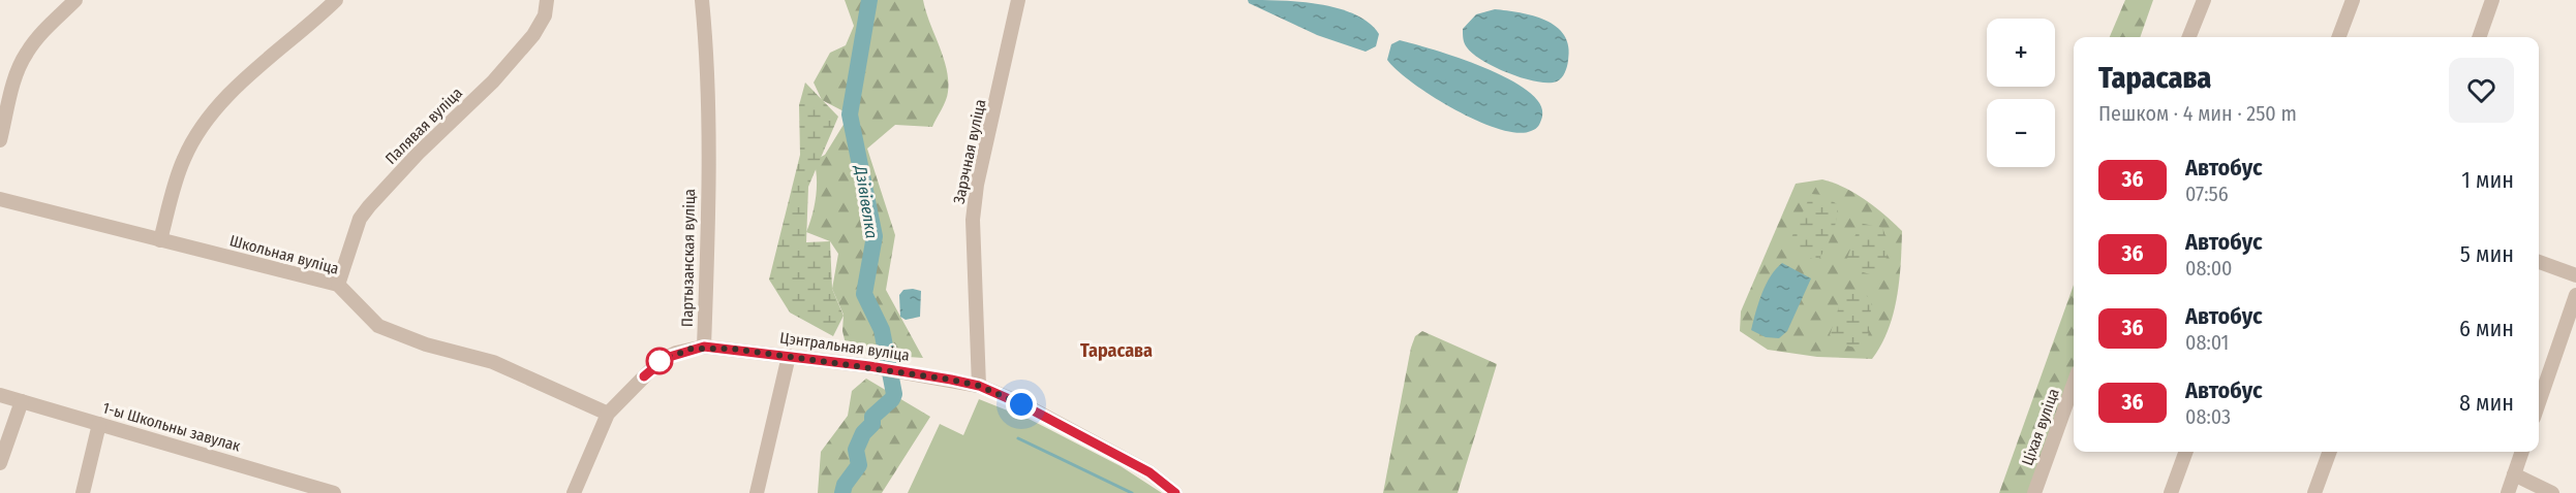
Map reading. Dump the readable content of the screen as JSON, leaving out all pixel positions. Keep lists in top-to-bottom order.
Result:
{
  "streets": {
    "street": [
      "Палявая вуліца",
      "Зарэчная вуліца",
      "Школьная вуліца",
      "Партызанская вуліца",
      "Цэнтральная вуліца",
      "1-ы Школьны завулак",
      "Ціхая вуліца"
    ]
  },
  "crossings": [
    ["Палявая вуліца", "Школьная вуліца"],
    ["Зарэчная вуліца", "Цэнтральная вуліца"],
    ["Школьная вуліца", "Партызанская вуліца"],
    ["Партызанская вуліца", "Цэнтральная вуліца"]
  ],
  "districts": ["Тарасава"],
  "water": ["Дзівівелка"],
  "lines": ["bus line 36"],
  "page": {
    "map_buttons": ["+", "−"],
    "heading": ["Тарасава", "Пешком · 4 мин · 250 m"],
    "list": [
      {
        "mark": "36",
        "name": "Автобус",
        "note": "07:56",
        "value": "1 мин"
      },
      {
        "mark": "36",
        "name": "Автобус",
        "note": "08:00",
        "value": "5 мин"
      },
      {
        "mark": "36",
        "name": "Автобус",
        "note": "08:01",
        "value": "6 мин"
      },
      {
        "mark": "36",
        "name": "Автобус",
        "note": "08:03",
        "value": "8 мин"
      }
    ]
  }
}
